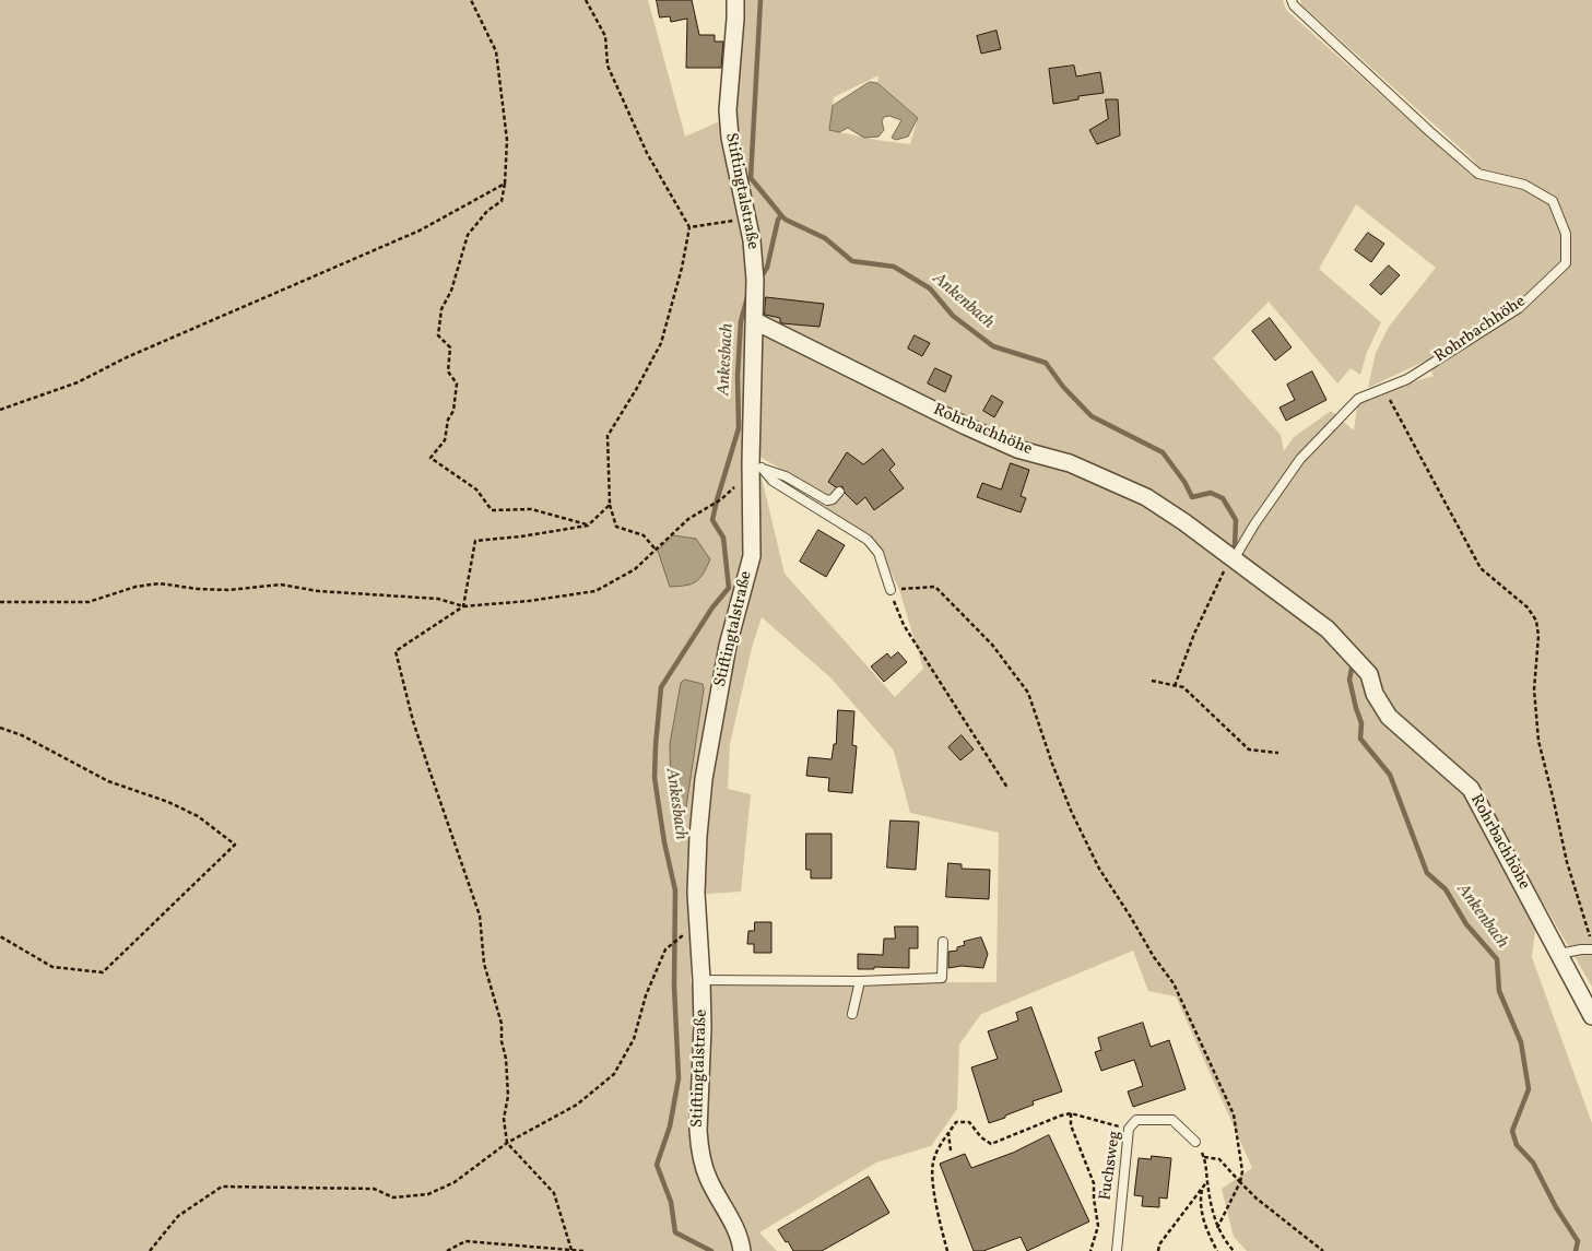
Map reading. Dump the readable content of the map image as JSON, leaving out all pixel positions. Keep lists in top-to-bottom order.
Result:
{
  "streets": {
    "street": ["Stiftingtalstraße", "Rohrbachhöhe"],
    "lane": ["Fuchsweg"]
  },
  "crossings": [
    ["Stiftingtalstraße", "Rohrbachhöhe"]
  ],
  "water": ["Ankenbach", "Ankesbach"]
}
